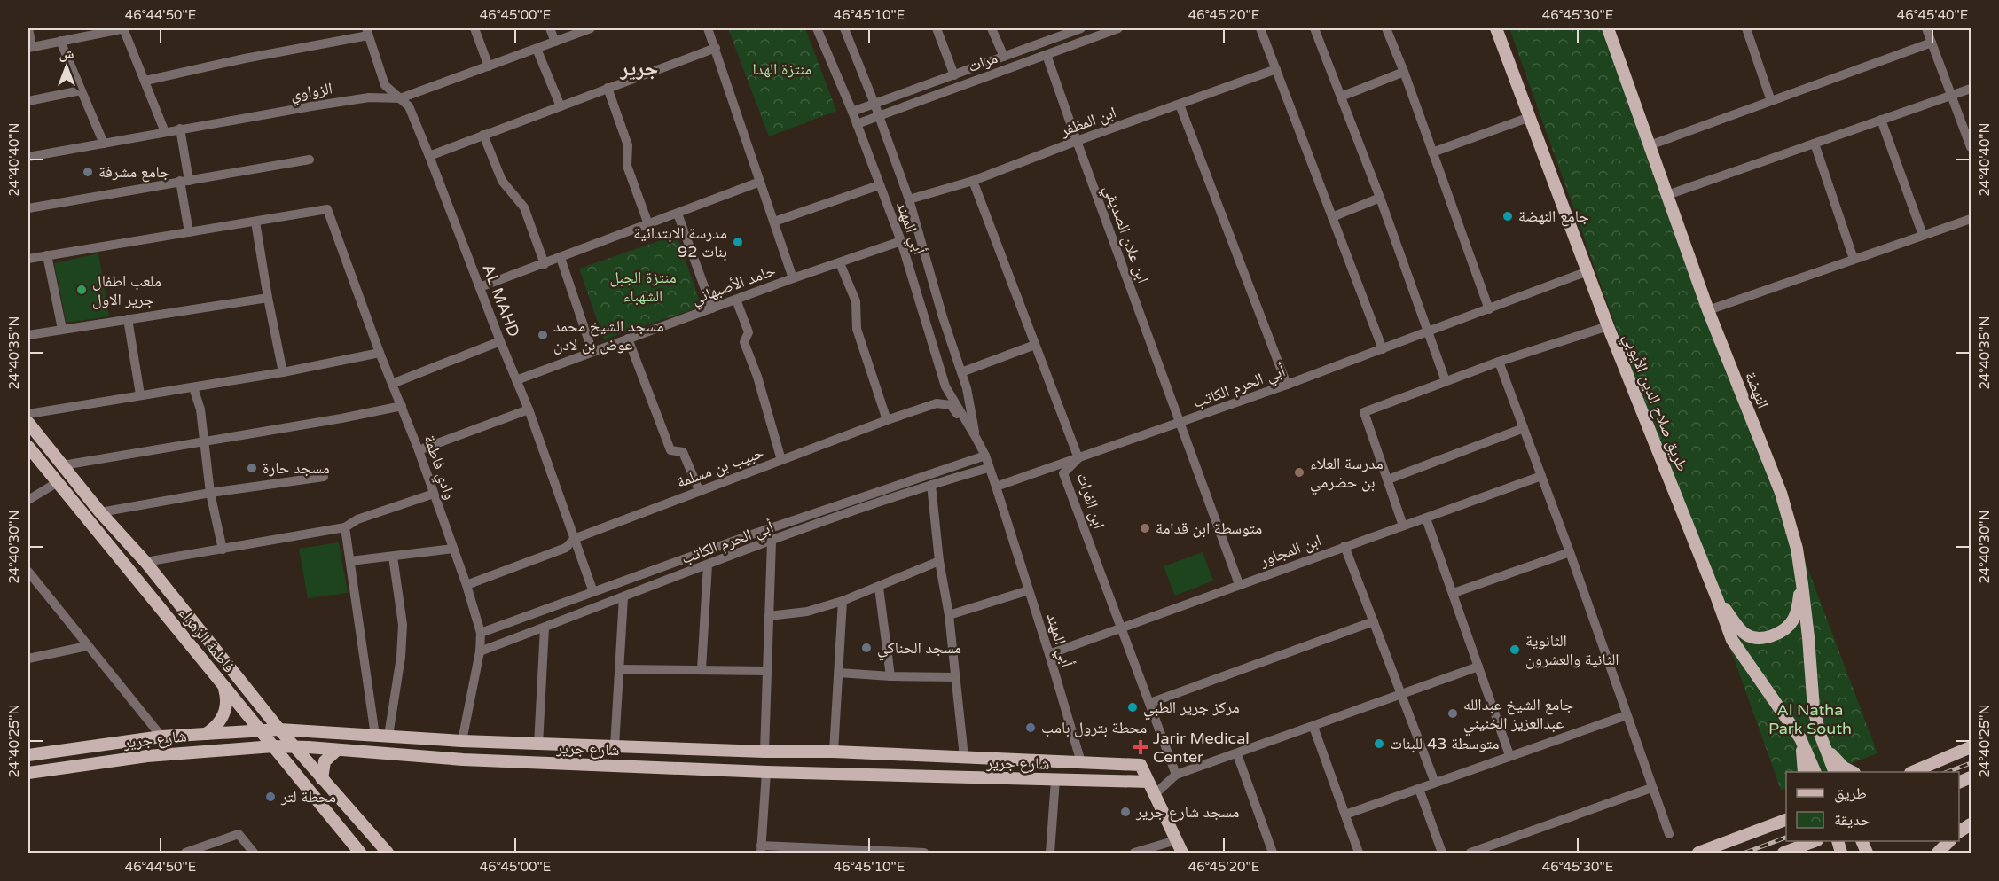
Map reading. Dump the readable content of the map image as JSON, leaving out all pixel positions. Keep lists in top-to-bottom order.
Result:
{
  "streets": {
    "main road": [
      "النهضة",
      "طريق صلاح الدين الأيوبي",
      "فاطمة الزهراء",
      "شارع جرير"
    ],
    "street": [
      "مرات",
      "الزواوي",
      "ابن المظفر",
      "أبي المهند",
      "ابن علان الصديقي",
      "حامد الأصبهاني",
      "AL MAHD",
      "أبي الحرم الكاتب",
      "وادي فاطمة",
      "حبيب بن مسلمة",
      "ابن الفرات",
      "ابن المجاور"
    ]
  },
  "crossings": [
    ["مرات", "أبي المهند"],
    ["مرات", "ابن علان الصديقي"],
    ["الزواوي", "AL MAHD"],
    ["ابن المظفر", "أبي المهند"],
    ["ابن المظفر", "ابن علان الصديقي"],
    ["ابن المظفر", "ابن الفرات"],
    ["أبي المهند", "حامد الأصبهاني"],
    ["أبي المهند", "أبي الحرم الكاتب"],
    ["أبي المهند", "حبيب بن مسلمة"],
    ["أبي المهند", "ابن المجاور"],
    ["أبي المهند", "شارع جرير"],
    ["ابن علان الصديقي", "أبي الحرم الكاتب"],
    ["ابن علان الصديقي", "ابن المجاور"],
    ["حامد الأصبهاني", "AL MAHD"],
    ["AL MAHD", "أبي الحرم الكاتب"],
    ["AL MAHD", "حبيب بن مسلمة"],
    ["أبي الحرم الكاتب", "طريق صلاح الدين الأيوبي"],
    ["أبي الحرم الكاتب", "وادي فاطمة"],
    ["أبي الحرم الكاتب", "ابن الفرات"],
    ["وادي فاطمة", "حبيب بن مسلمة"],
    ["وادي فاطمة", "شارع جرير"],
    ["ابن الفرات", "ابن المجاور"],
    ["فاطمة الزهراء", "شارع جرير"]
  ],
  "districts": ["جرير"],
  "parks": ["منتزة الهدا", "منتزة الجبل الشهباء", "Al Natha Park South"],
  "places": {
    "other": [
      "جامع مشرفة",
      "جامع النهضة",
      "مدرسة الابتدائية 92 بنات",
      "ملعب اطفال جرير الاول",
      "مسجد الشيخ محمد عوض بن لادن",
      "مسجد حارة",
      "مدرسة العلاء بن حضرمي",
      "متوسطة ابن قدامة",
      "مسجد الحناكي",
      "الثانوية الثانية والعشرون",
      "مركز جرير الطبي",
      "جامع الشيخ عبدالله عبدالعزيز الخنيني",
      "محطة بترول بامب",
      "متوسطة 43 للبنات",
      "محطة لتر",
      "مسجد شارع جرير"
    ],
    "health": ["Jarir Medical Center"]
  },
  "legend": ["طريق", "حديقة"],
  "north": "top",
  "coordinates": [
    "46°44'50\"E",
    "46°45'00\"E",
    "46°45'10\"E",
    "46°45'20\"E",
    "46°45'30\"E",
    "46°45'40\"E",
    "24°40'40\"N",
    "24°40'35\"N",
    "24°40'30\"N",
    "24°40'25\"N"
  ]
}
